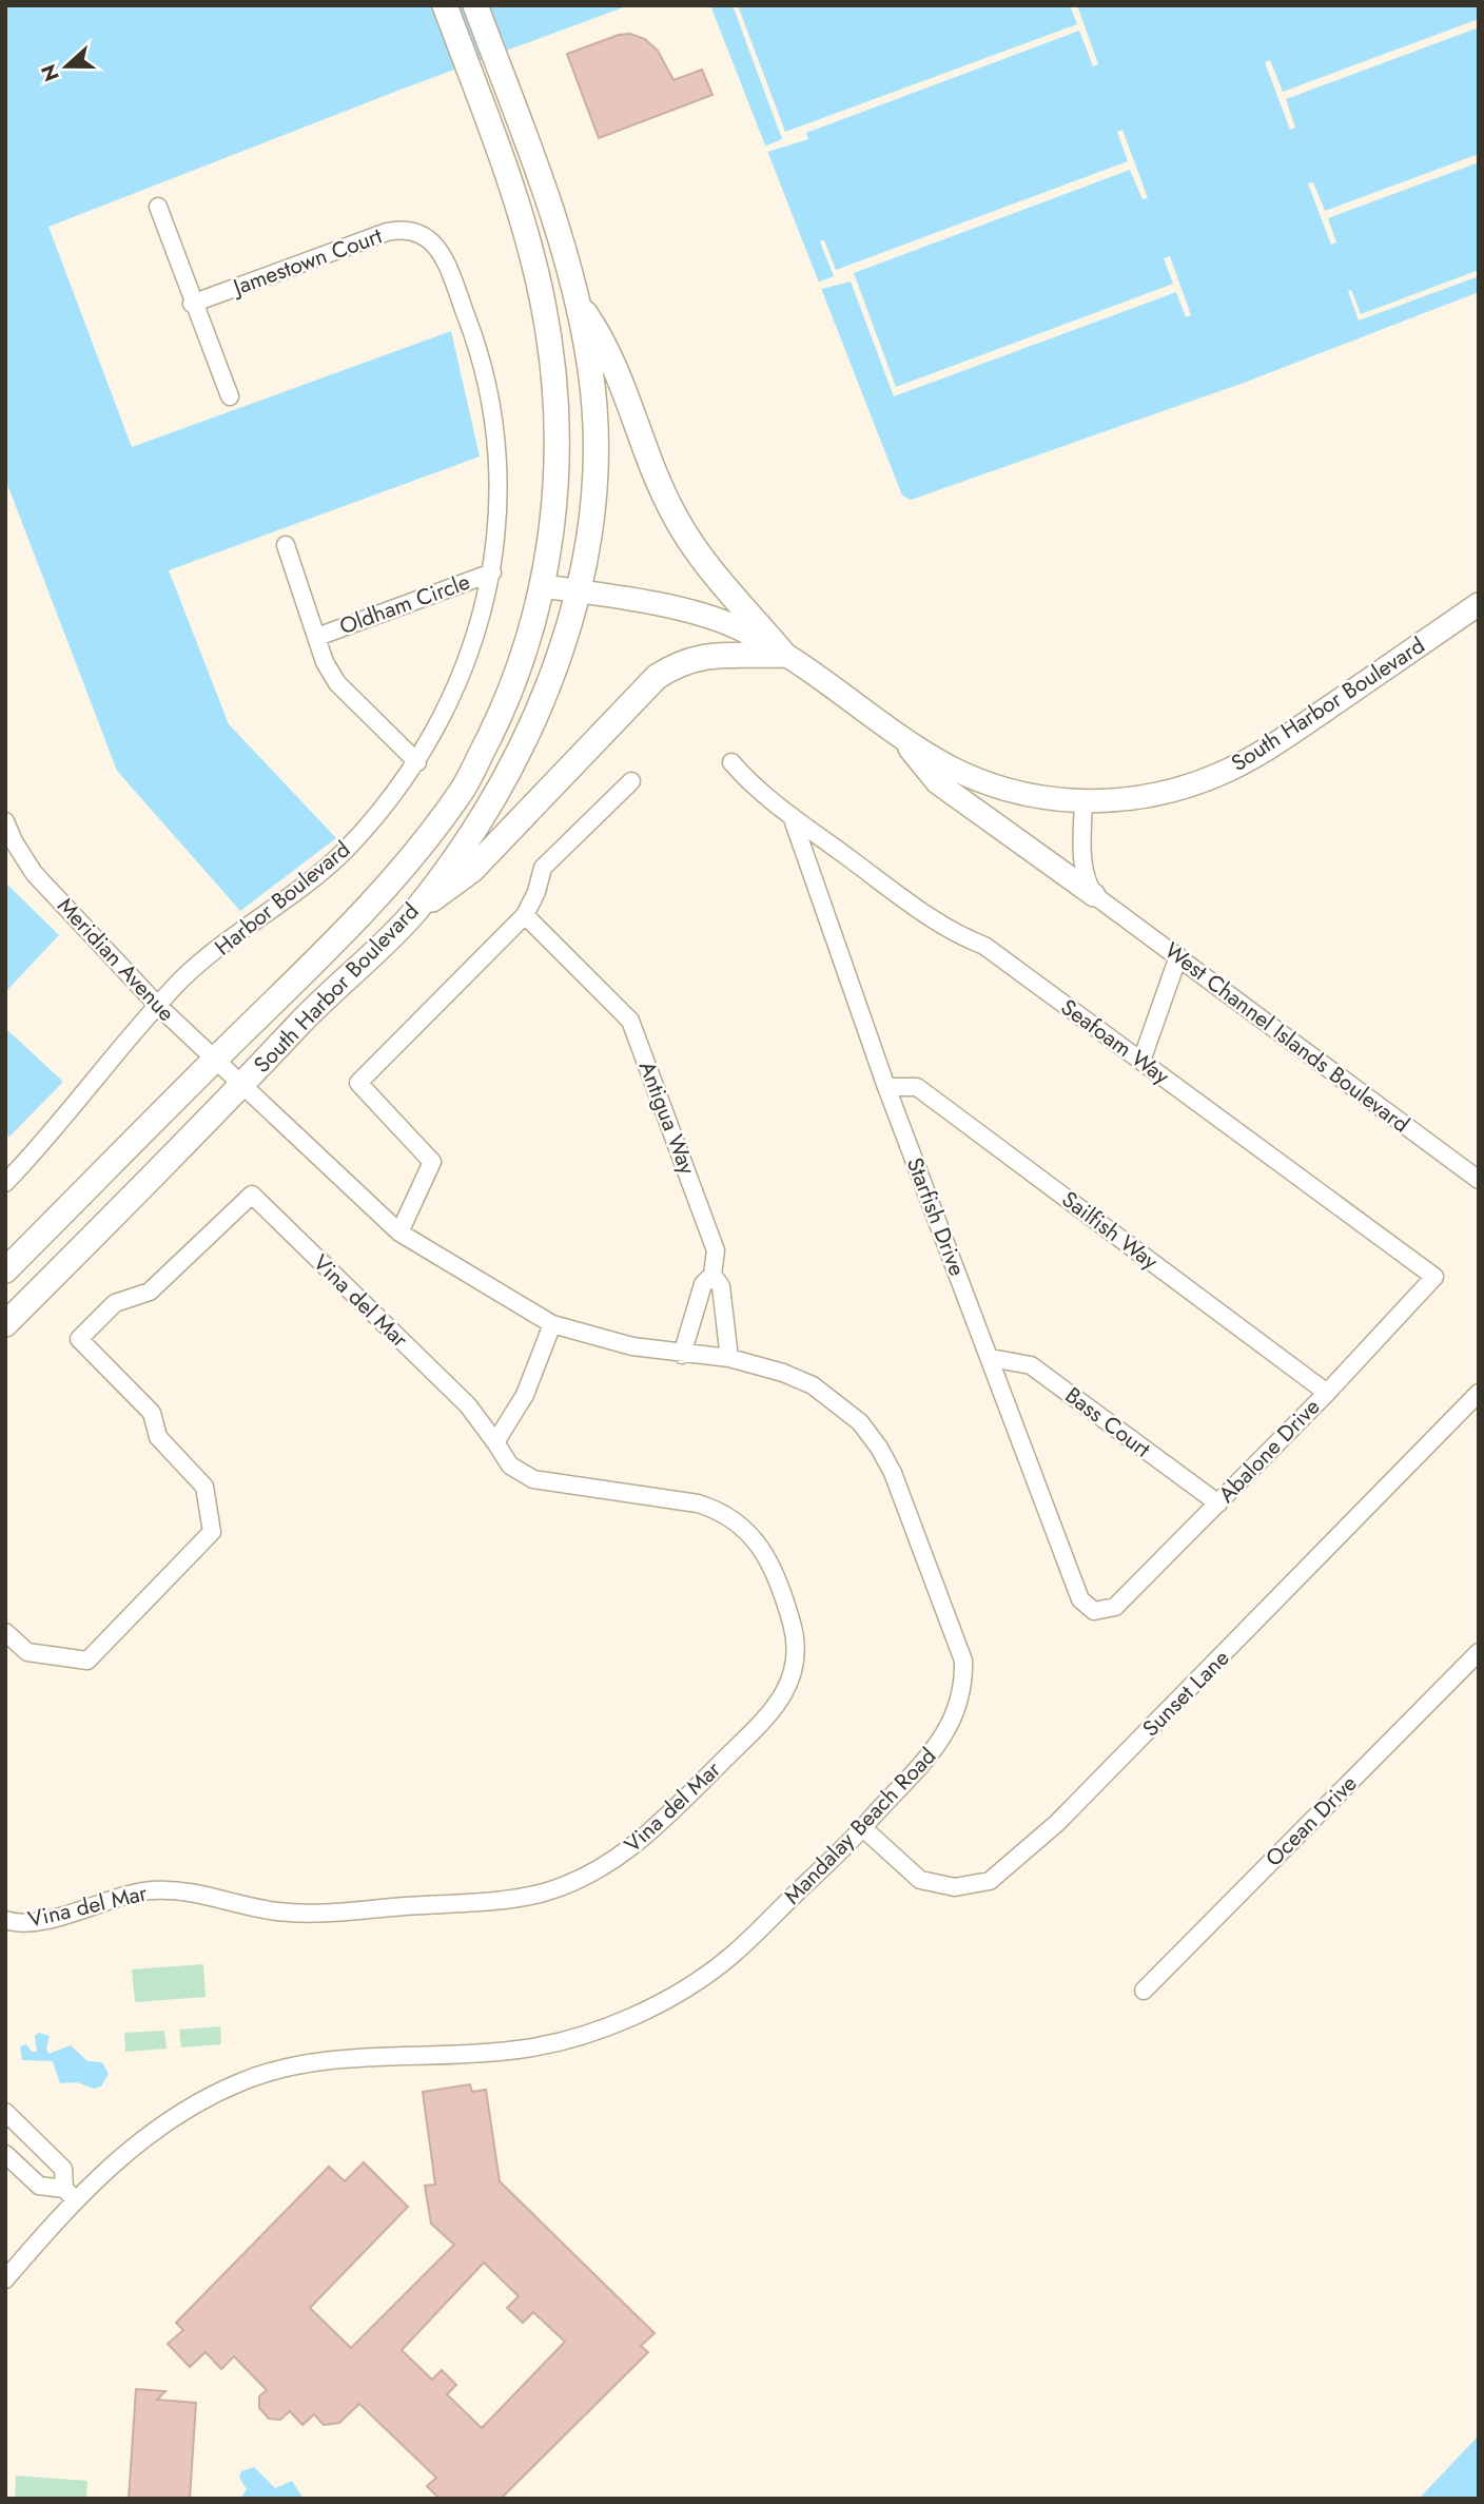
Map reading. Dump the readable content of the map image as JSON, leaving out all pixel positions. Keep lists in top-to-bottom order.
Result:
{
  "streets": {
    "main road": ["South Harbor Boulevard"],
    "street": [
      "Jamestown Court",
      "Oldham Circle",
      "Harbor Boulevard",
      "Meridian Avenue",
      "West Channel Islands Boulevard",
      "Seafoam Way",
      "Antigua Way",
      "Starfish Drive",
      "Sailfish Way",
      "Vina del Mar",
      "Bass Court",
      "Abalone Drive",
      "Sunset Lane",
      "Ocean Drive",
      "Mandalay Beach Road"
    ]
  },
  "crossings": [
    ["Jamestown Court", "Harbor Boulevard"],
    ["Oldham Circle", "Harbor Boulevard"],
    ["South Harbor Boulevard", "Meridian Avenue"],
    ["South Harbor Boulevard", "West Channel Islands Boulevard"],
    ["South Harbor Boulevard", "Mandalay Beach Road"],
    ["Harbor Boulevard", "Meridian Avenue"],
    ["Meridian Avenue", "Mandalay Beach Road"],
    ["Seafoam Way", "Starfish Drive"],
    ["Seafoam Way", "Abalone Drive"],
    ["Antigua Way", "Mandalay Beach Road"],
    ["Starfish Drive", "Sailfish Way"],
    ["Starfish Drive", "Bass Court"],
    ["Starfish Drive", "Abalone Drive"],
    ["Sailfish Way", "Abalone Drive"],
    ["Bass Court", "Abalone Drive"],
    ["Sunset Lane", "Mandalay Beach Road"]
  ],
  "north": "left"
}
